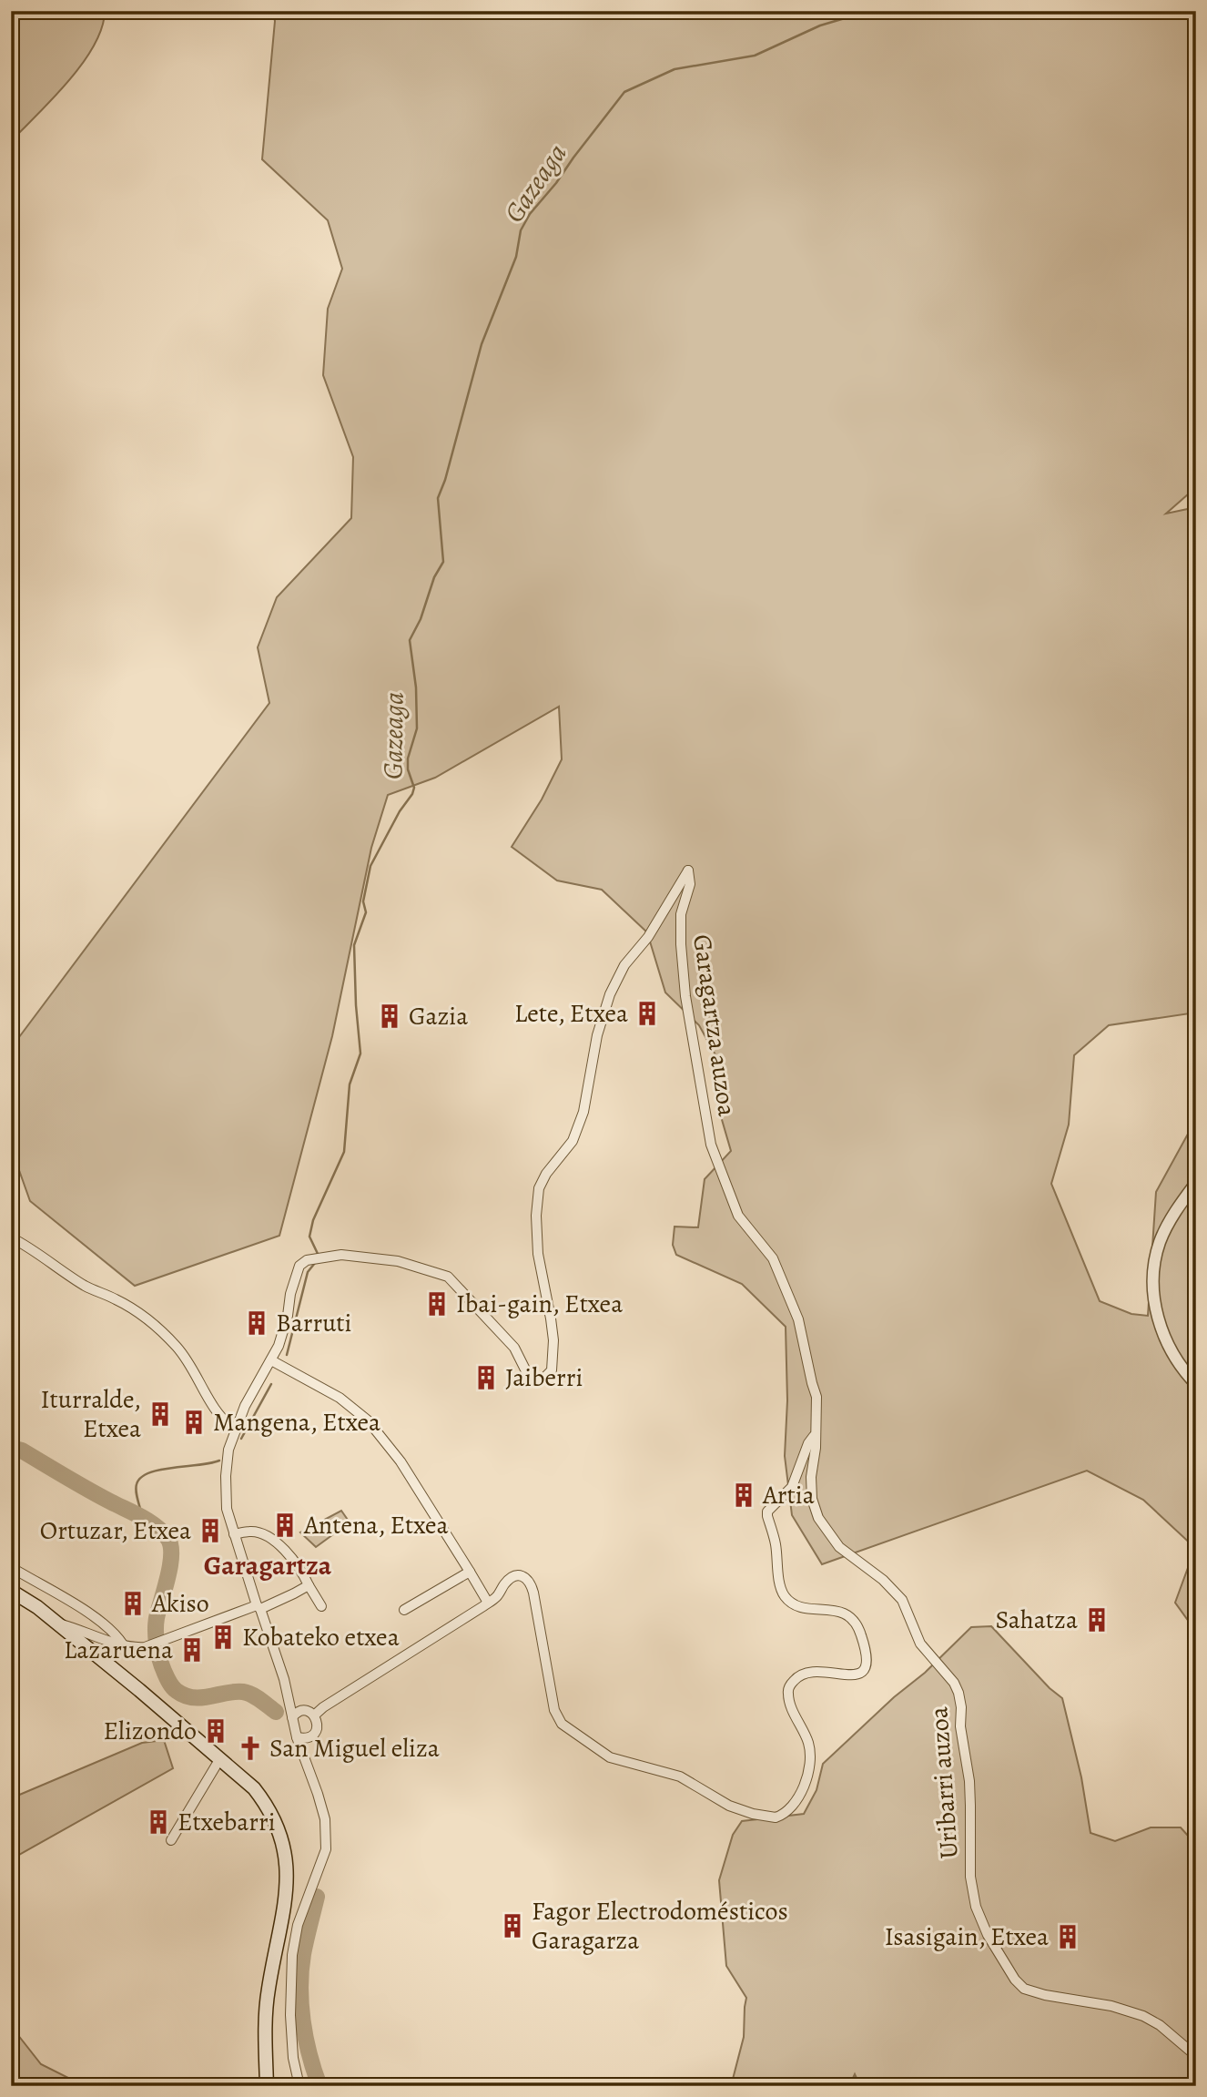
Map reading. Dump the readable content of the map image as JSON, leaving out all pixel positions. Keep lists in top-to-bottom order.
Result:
{
  "streets": {
    "street": ["Garagartza auzoa", "Uribarri auzoa"]
  },
  "crossings": [
    ["Garagartza auzoa", "Uribarri auzoa"]
  ],
  "districts": ["Garagartza"],
  "water": ["Gazeaga"],
  "places": {
    "building": [
      "Lete, Etxea",
      "Gazia",
      "Ibai-gain, Etxea",
      "Barruti",
      "Jaiberri",
      "Iturralde, Etxea",
      "Mangena, Etxea",
      "Artia",
      "Antena, Etxea",
      "Ortuzar, Etxea",
      "Akiso",
      "Sahatza",
      "Kobateko etxea",
      "Lazaruena",
      "Elizondo",
      "Etxebarri",
      "Fagor Electrodomésticos Garagarza",
      "Isasigain, Etxea"
    ],
    "church": ["San Miguel eliza"]
  }
}
